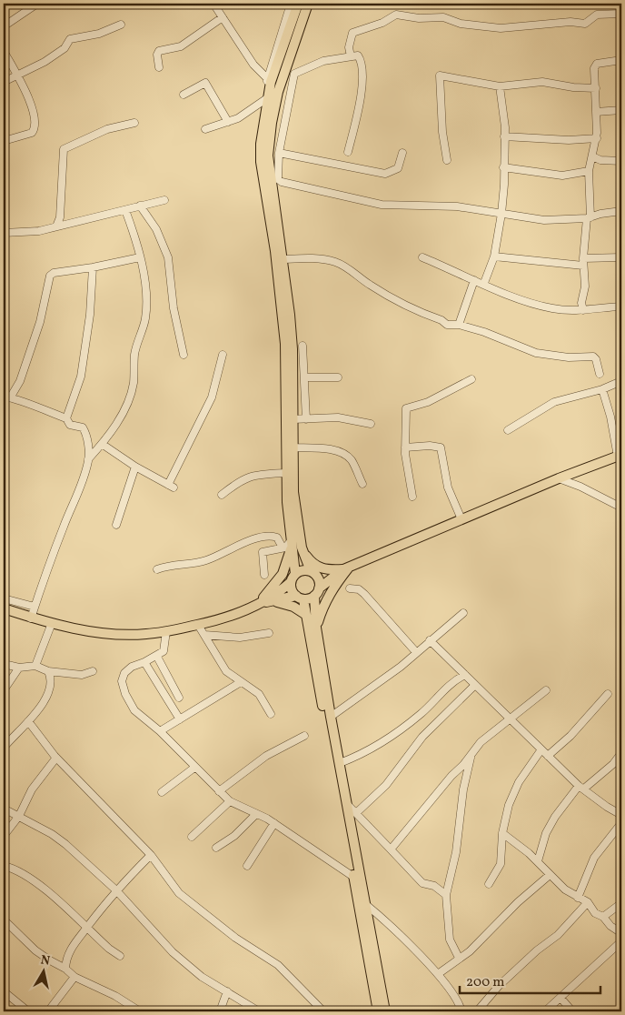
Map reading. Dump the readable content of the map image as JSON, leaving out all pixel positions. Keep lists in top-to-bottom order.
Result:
{
  "scale_bar": "200 m",
  "north": "top"
}
